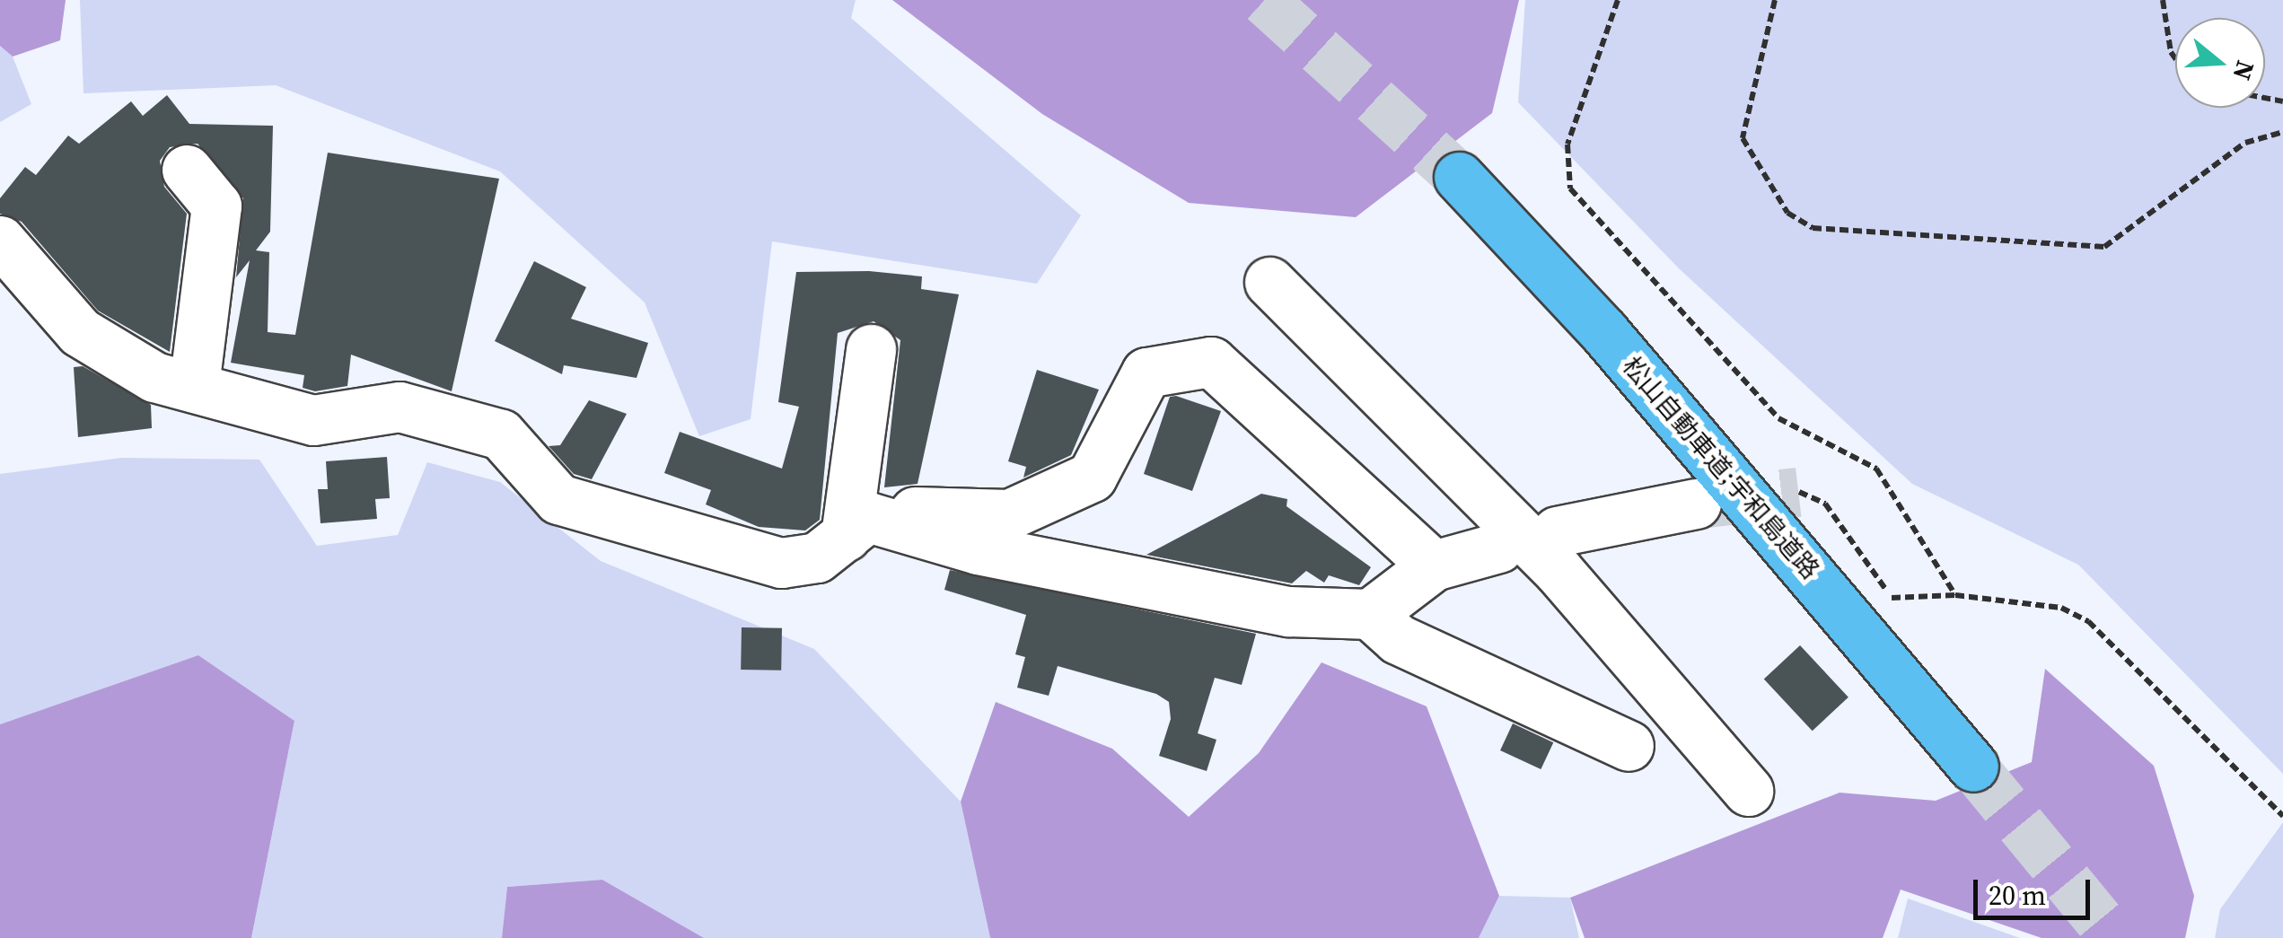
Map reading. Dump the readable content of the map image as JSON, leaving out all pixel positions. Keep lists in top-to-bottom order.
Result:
{
  "streets": {
    "highway": ["松山自動車道;宇和島道路"]
  },
  "scale_bar": "20 m",
  "north": "right"
}
